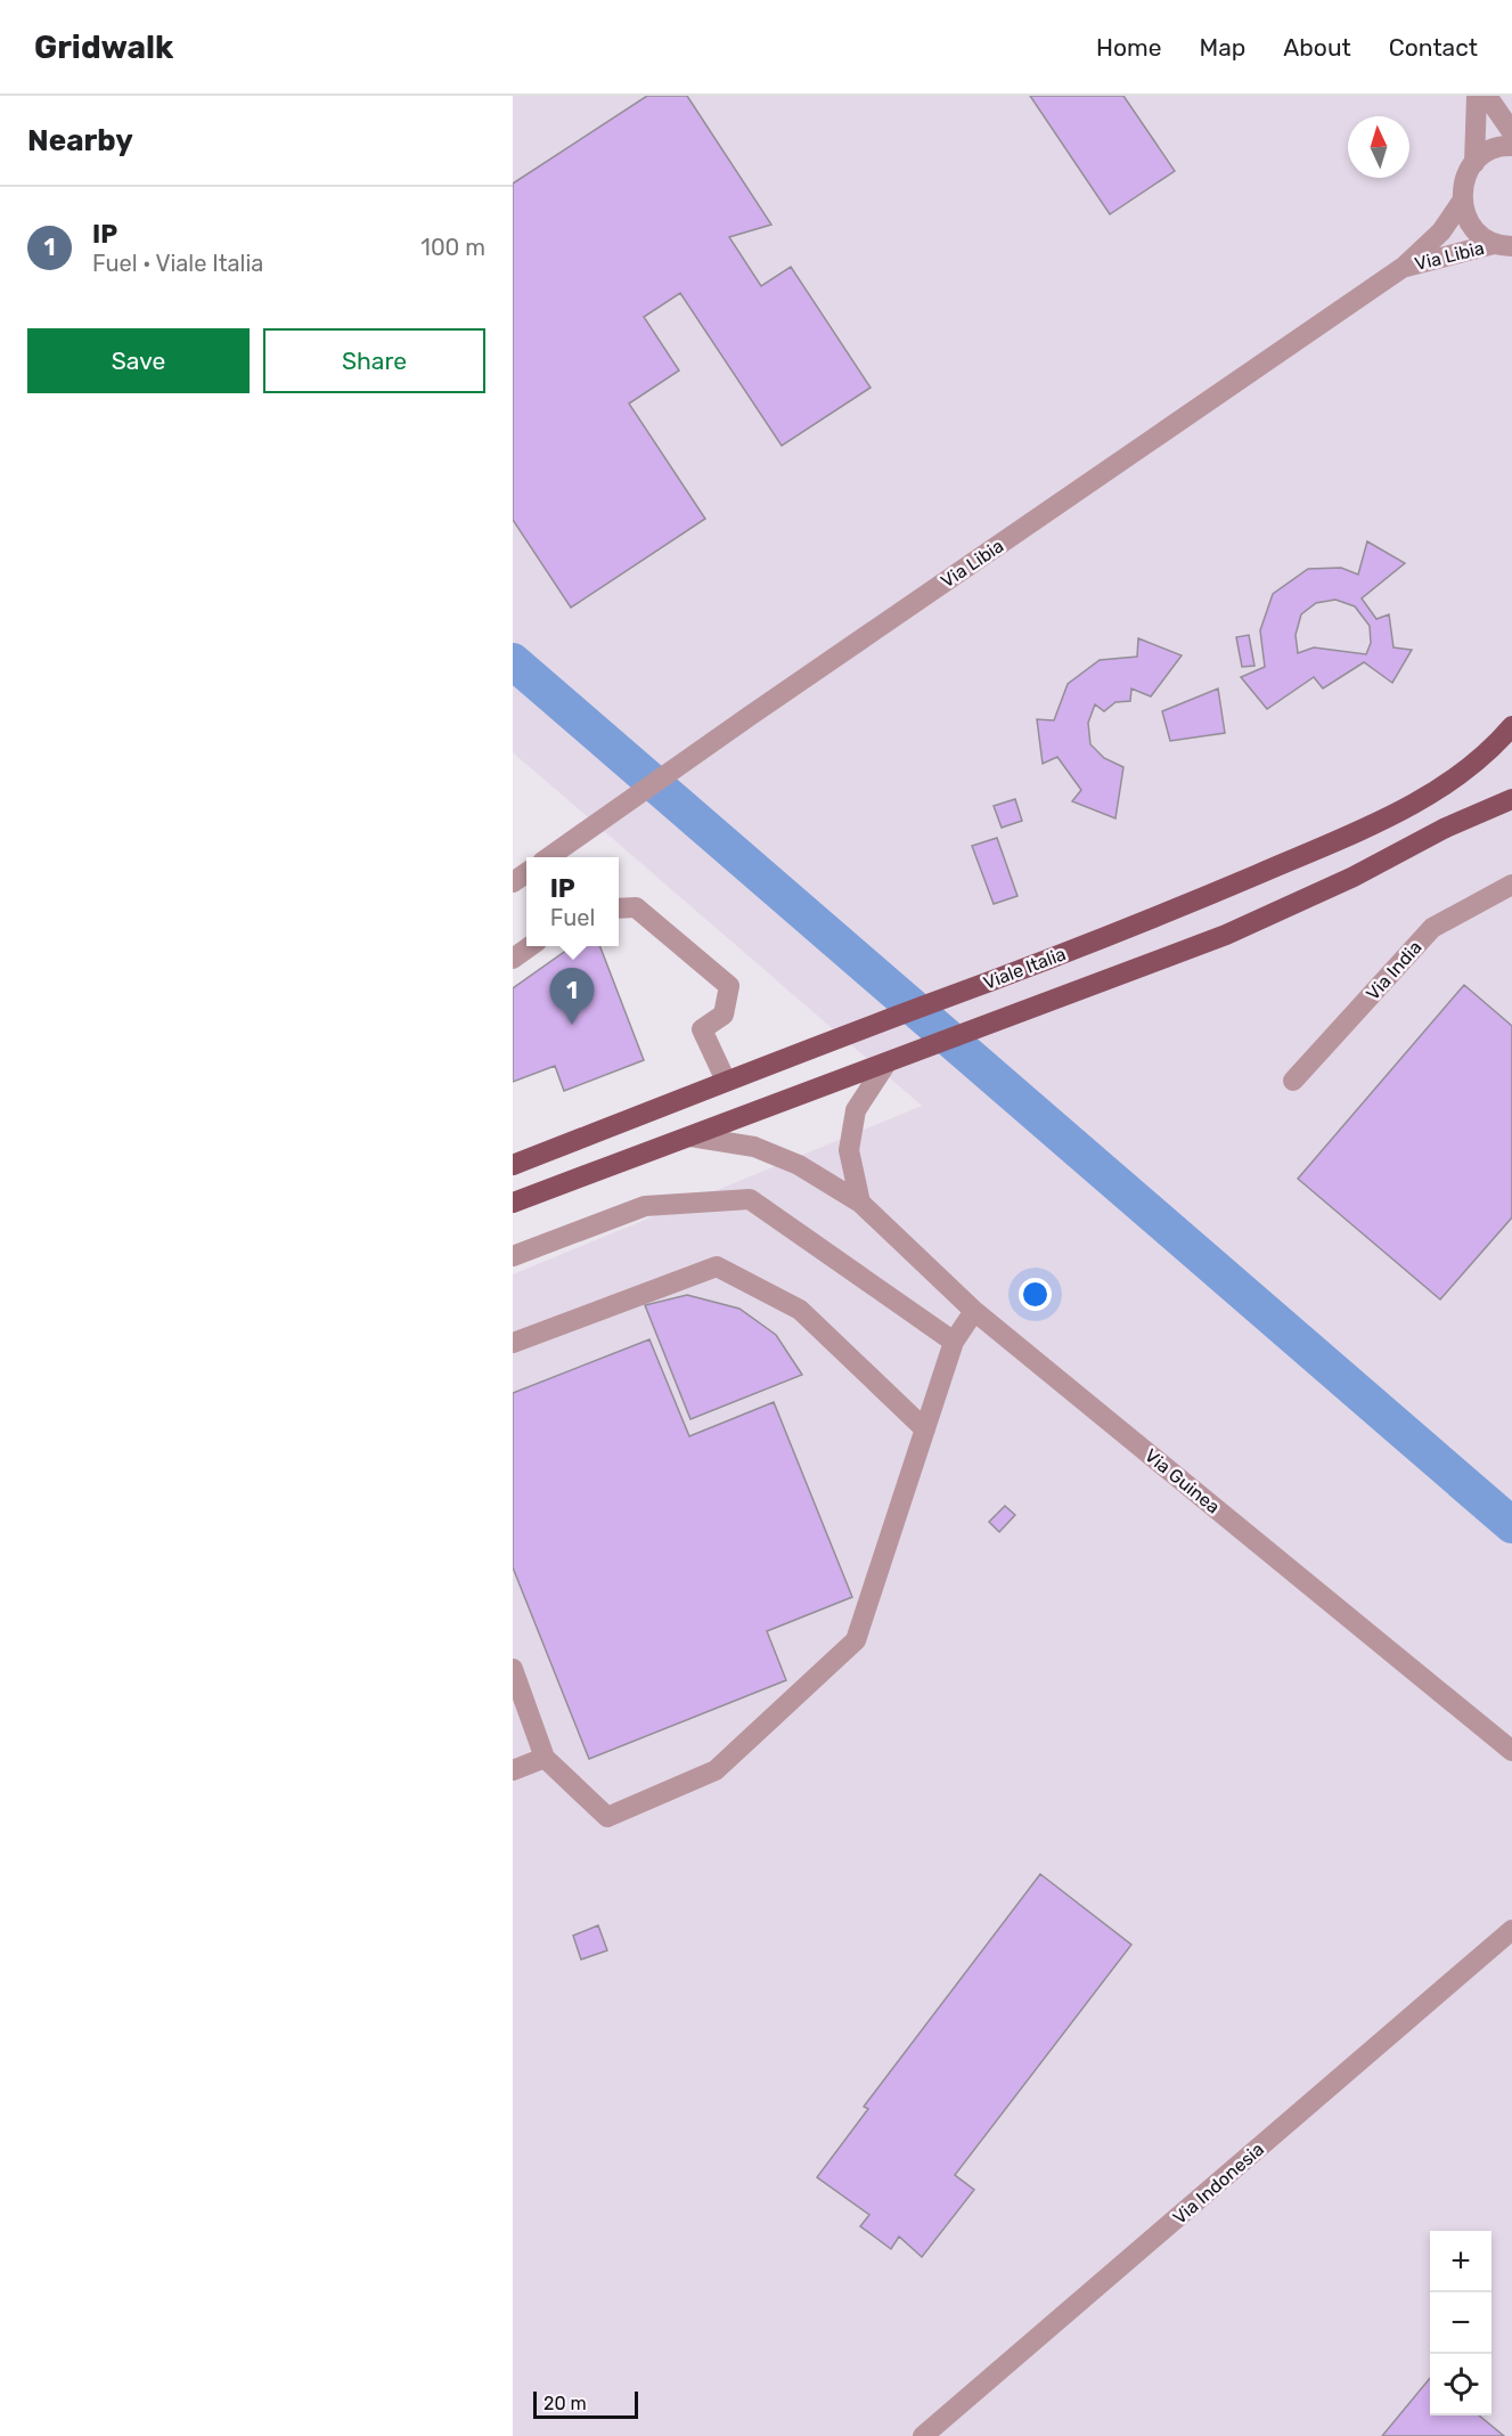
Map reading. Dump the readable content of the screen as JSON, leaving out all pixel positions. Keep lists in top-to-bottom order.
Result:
{
  "streets": {
    "main road": ["Viale Italia"],
    "street": [
      "Via Libia",
      "Via India",
      "Via Guinea",
      "Via Indonesia"
    ]
  },
  "scale_bar": "20 m",
  "north": "top",
  "page": {
    "header": "Gridwalk",
    "nav": [
      "Home",
      "Map",
      "About",
      "Contact"
    ],
    "heading": "Nearby",
    "list": [
      {
        "mark": "1",
        "name": "IP",
        "note": "Fuel · Viale Italia",
        "value": "100 m"
      }
    ],
    "buttons": ["Save", "Share"],
    "popup": ["IP", "Fuel"],
    "pins": "1",
    "map_buttons": ["+", "−"],
    "scale": "20 m"
  }
}
